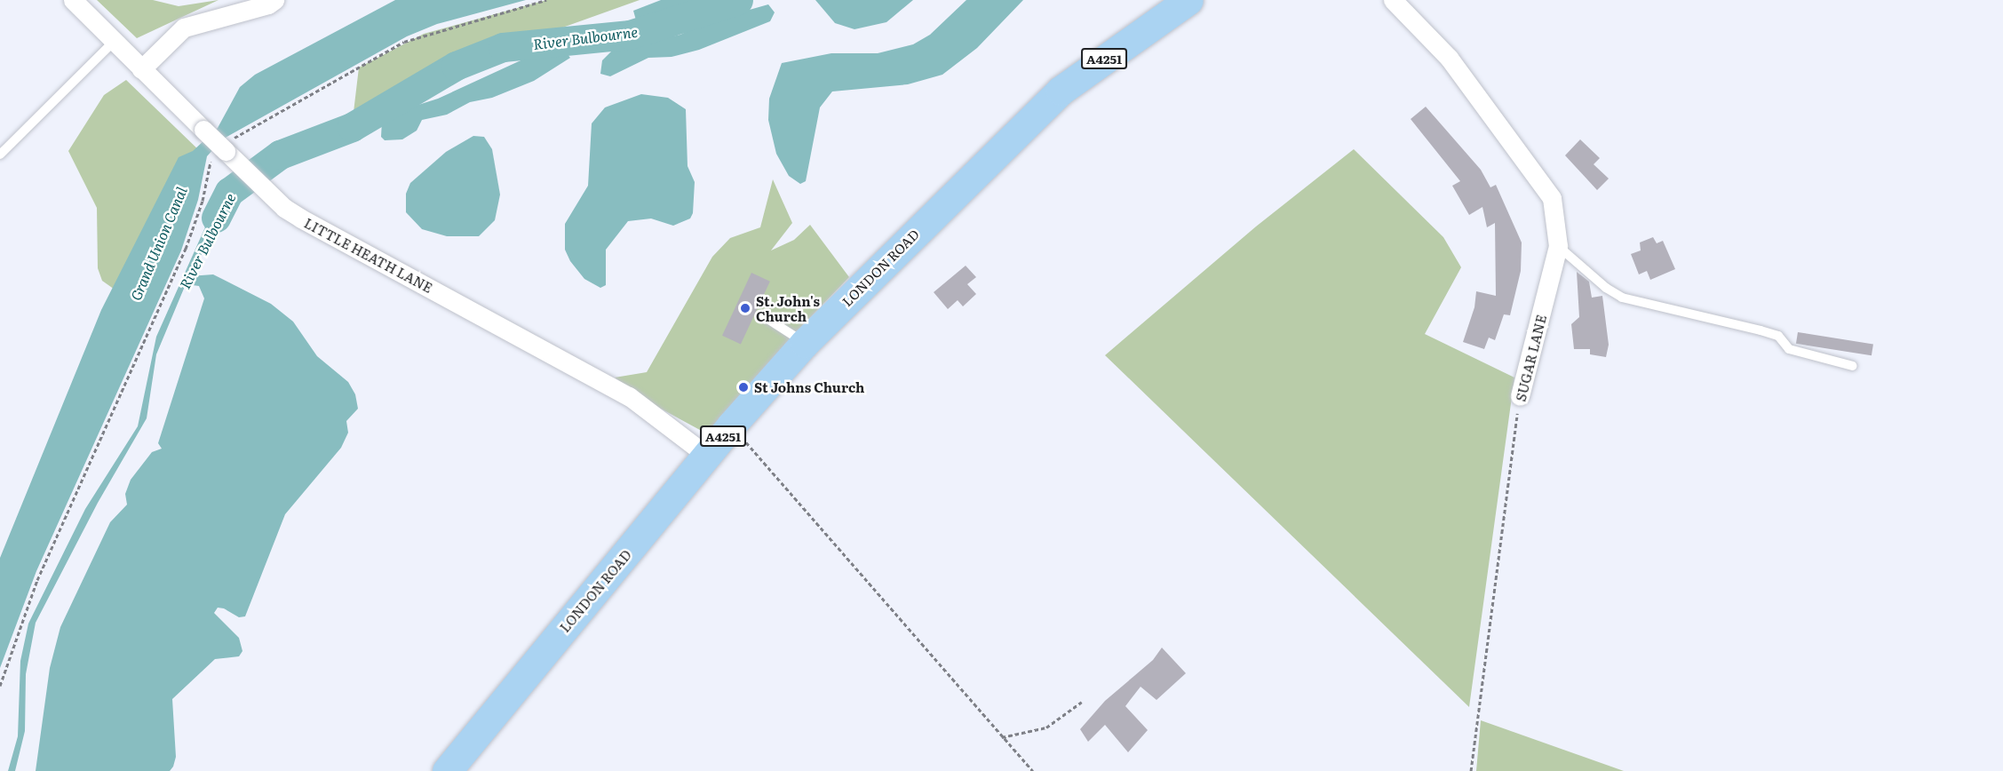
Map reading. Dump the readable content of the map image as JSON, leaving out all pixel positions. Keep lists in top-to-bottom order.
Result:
{
  "streets": {
    "main road": ["A4251", "LONDON ROAD"],
    "street": ["LITTLE HEATH LANE", "SUGAR LANE"]
  },
  "crossings": [
    ["LITTLE HEATH LANE", "LONDON ROAD"]
  ],
  "water": ["River Bulbourne", "Grand Union Canal"],
  "places": ["St. John's Church", "St Johns Church"]
}
